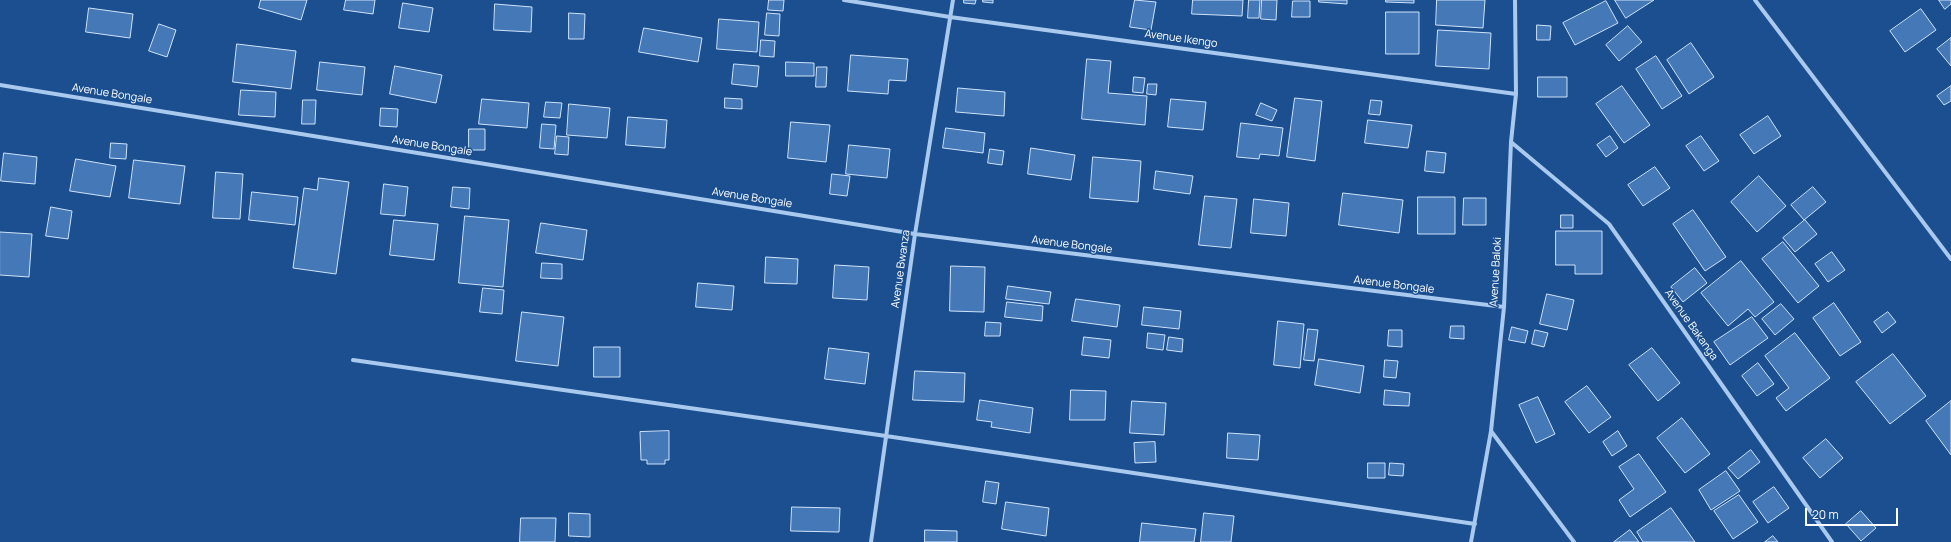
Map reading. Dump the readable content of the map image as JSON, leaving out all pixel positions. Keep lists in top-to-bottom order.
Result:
{
  "streets": {
    "street": [
      "Avenue Ikengo",
      "Avenue Bongale",
      "Avenue Bwanza",
      "Avenue Baloki",
      "Avenue Bakanga"
    ]
  },
  "crossings": [
    ["Avenue Ikengo", "Avenue Bwanza"],
    ["Avenue Ikengo", "Avenue Baloki"],
    ["Avenue Bongale", "Avenue Bwanza"],
    ["Avenue Bongale", "Avenue Baloki"],
    ["Avenue Baloki", "Avenue Bakanga"]
  ],
  "scale_bar": "20 m"
}
